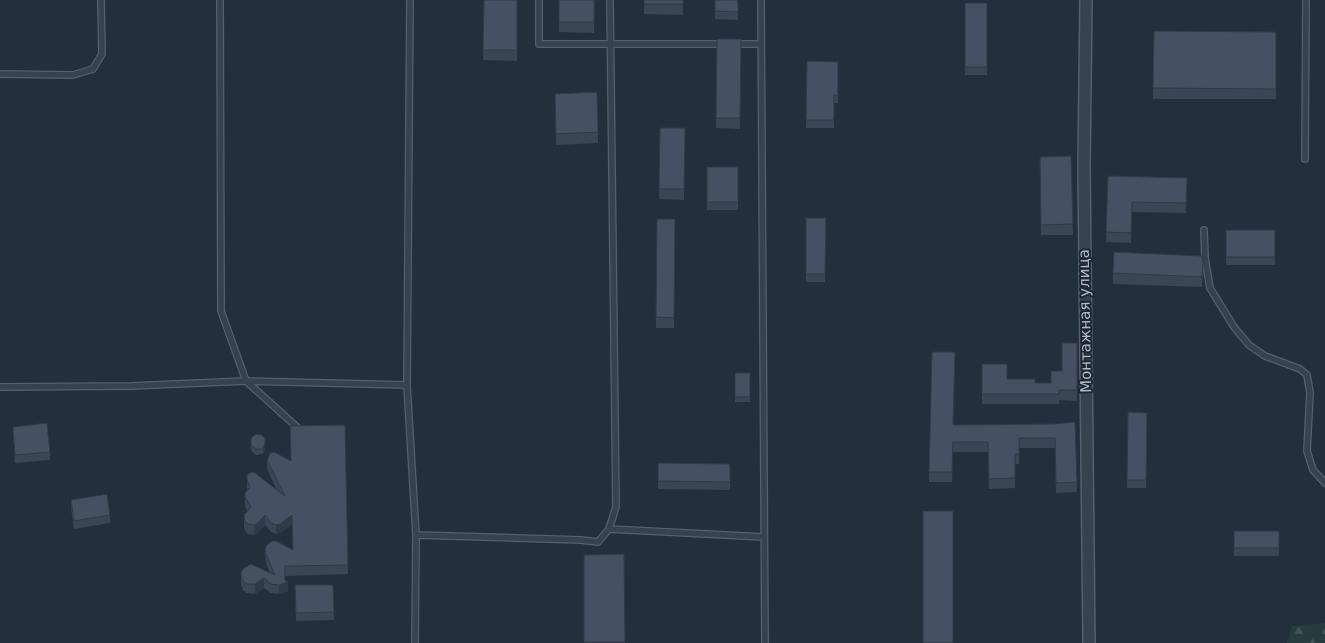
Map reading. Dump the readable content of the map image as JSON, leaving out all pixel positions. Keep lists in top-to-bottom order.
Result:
{
  "streets": {
    "street": ["Монтажная улица"]
  }
}
